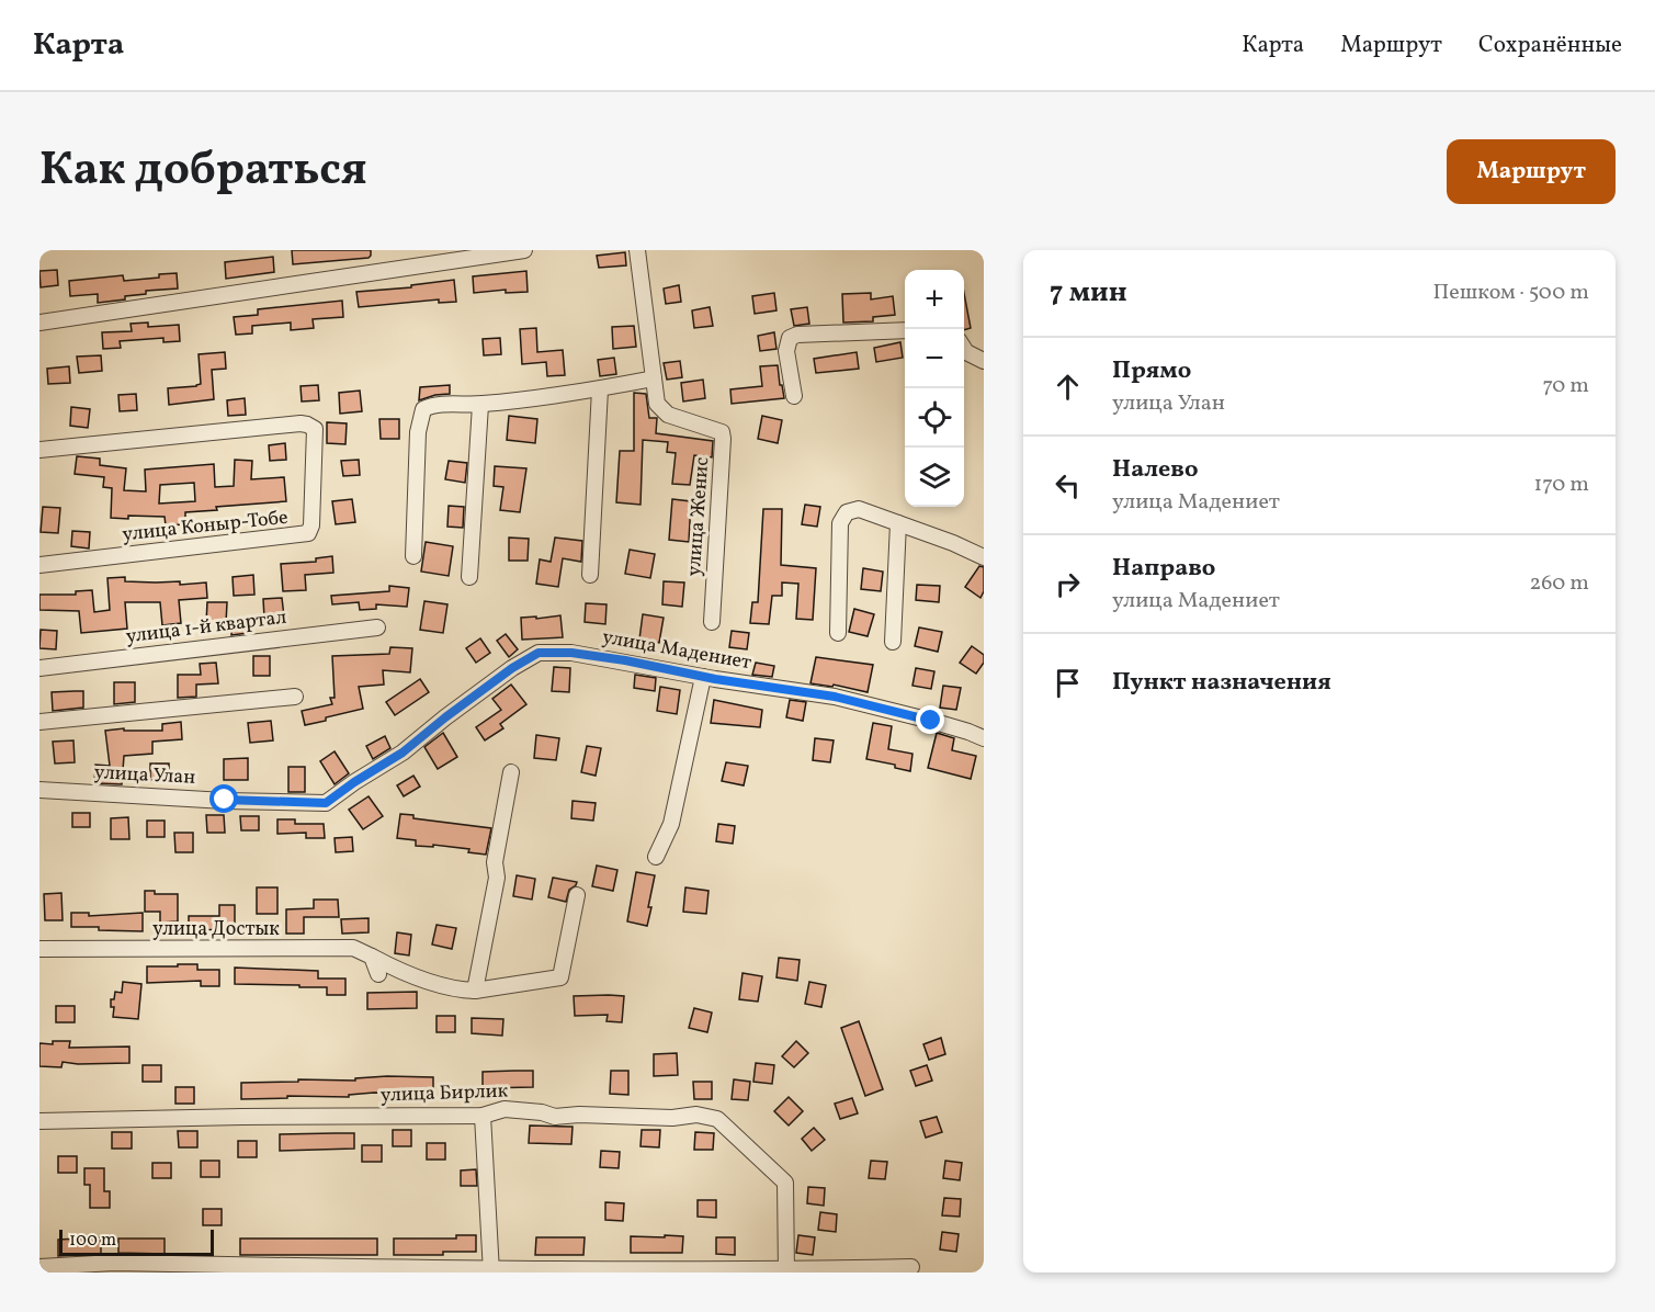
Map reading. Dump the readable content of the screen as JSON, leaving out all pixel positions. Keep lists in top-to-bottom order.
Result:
{
  "streets": {
    "street": [
      "улица Женис",
      "улица Коныр-Тобе",
      "улица 1-й квартал",
      "улица Мадениет",
      "улица Улан",
      "улица Достык",
      "улица Бирлик"
    ]
  },
  "crossings": [
    ["улица Мадениет", "улица Улан"]
  ],
  "scale_bar": "100 m",
  "page": {
    "header": "Карта",
    "nav": ["Карта", "Маршрут", "Сохранённые"],
    "title": "Как добраться",
    "buttons": "Маршрут",
    "heading": ["7 мин", "Пешком · 500 m"],
    "map_buttons": ["+", "−"],
    "list": [
      ["Прямо", "улица Улан", "70 m"],
      ["Налево", "улица Мадениет", "170 m"],
      ["Направо", "улица Мадениет", "260 m"],
      "Пункт назначения"
    ],
    "scale": "100 m"
  }
}
